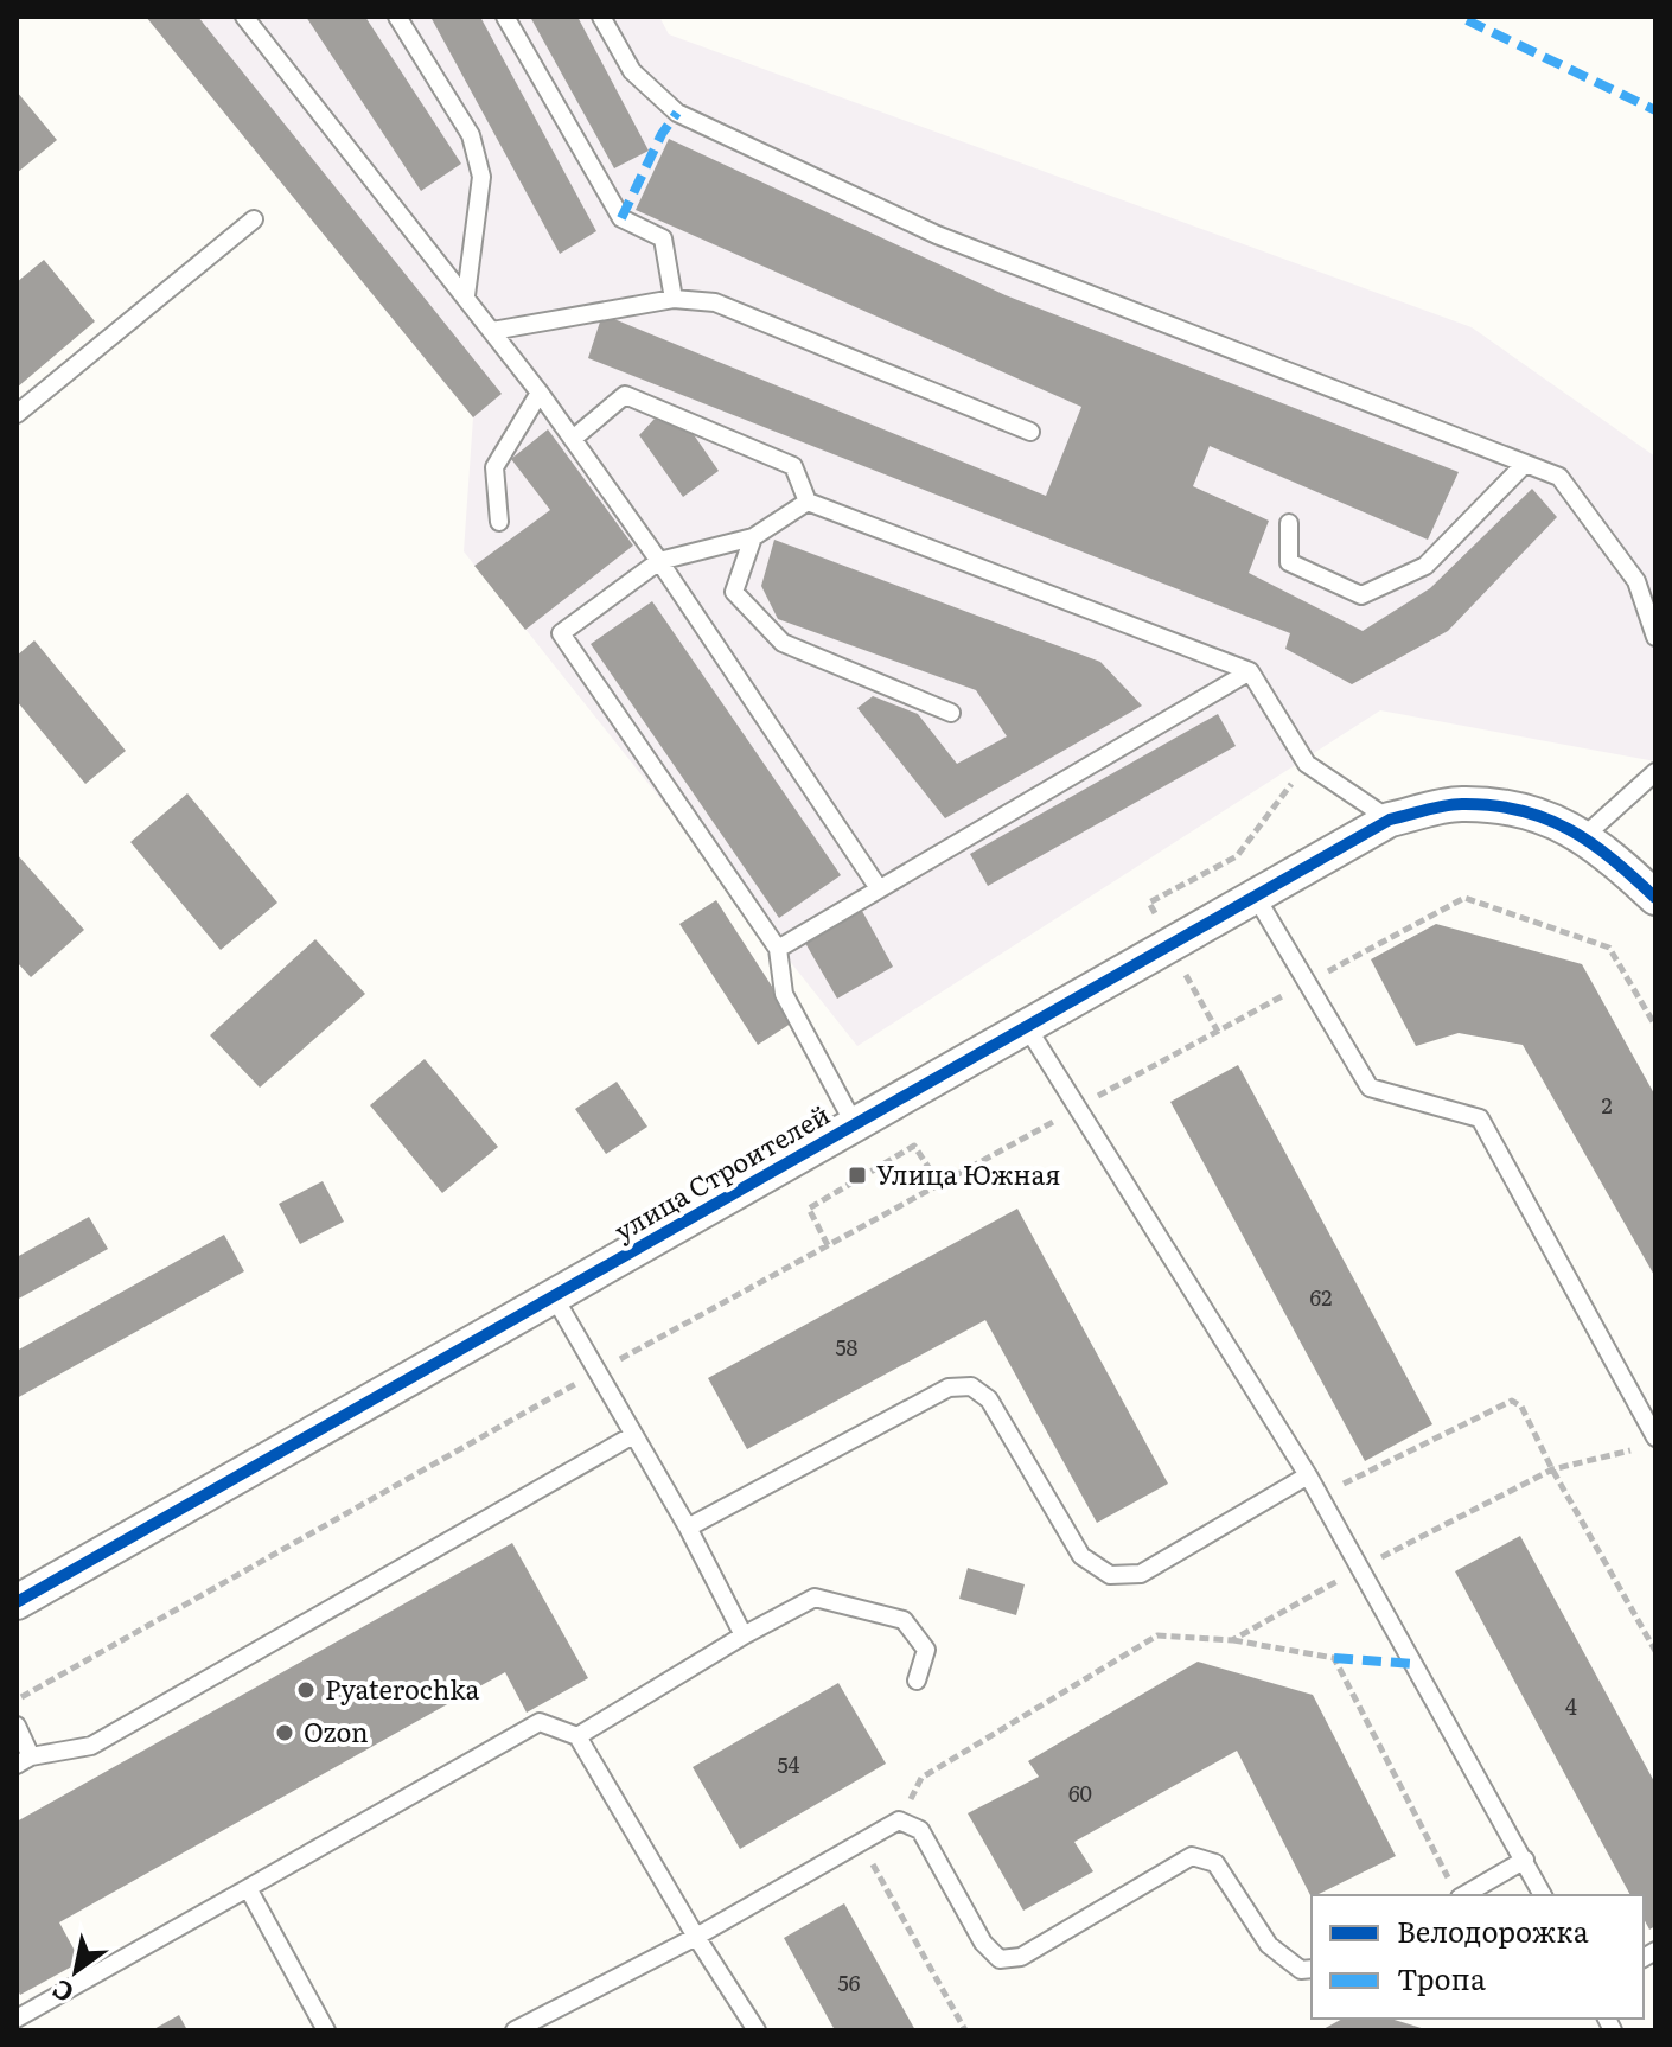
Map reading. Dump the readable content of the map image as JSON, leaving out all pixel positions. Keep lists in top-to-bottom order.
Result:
{
  "streets": {
    "street": ["улица Строителей"]
  },
  "places": {
    "transit": ["Улица Южная"],
    "other": ["Pyaterochka", "Ozon"]
  },
  "house_numbers": [
    "2",
    "62",
    "58",
    "4",
    "54",
    "60",
    "56"
  ],
  "legend": ["Велодорожка", "Тропа"],
  "north": "bottom left"
}
